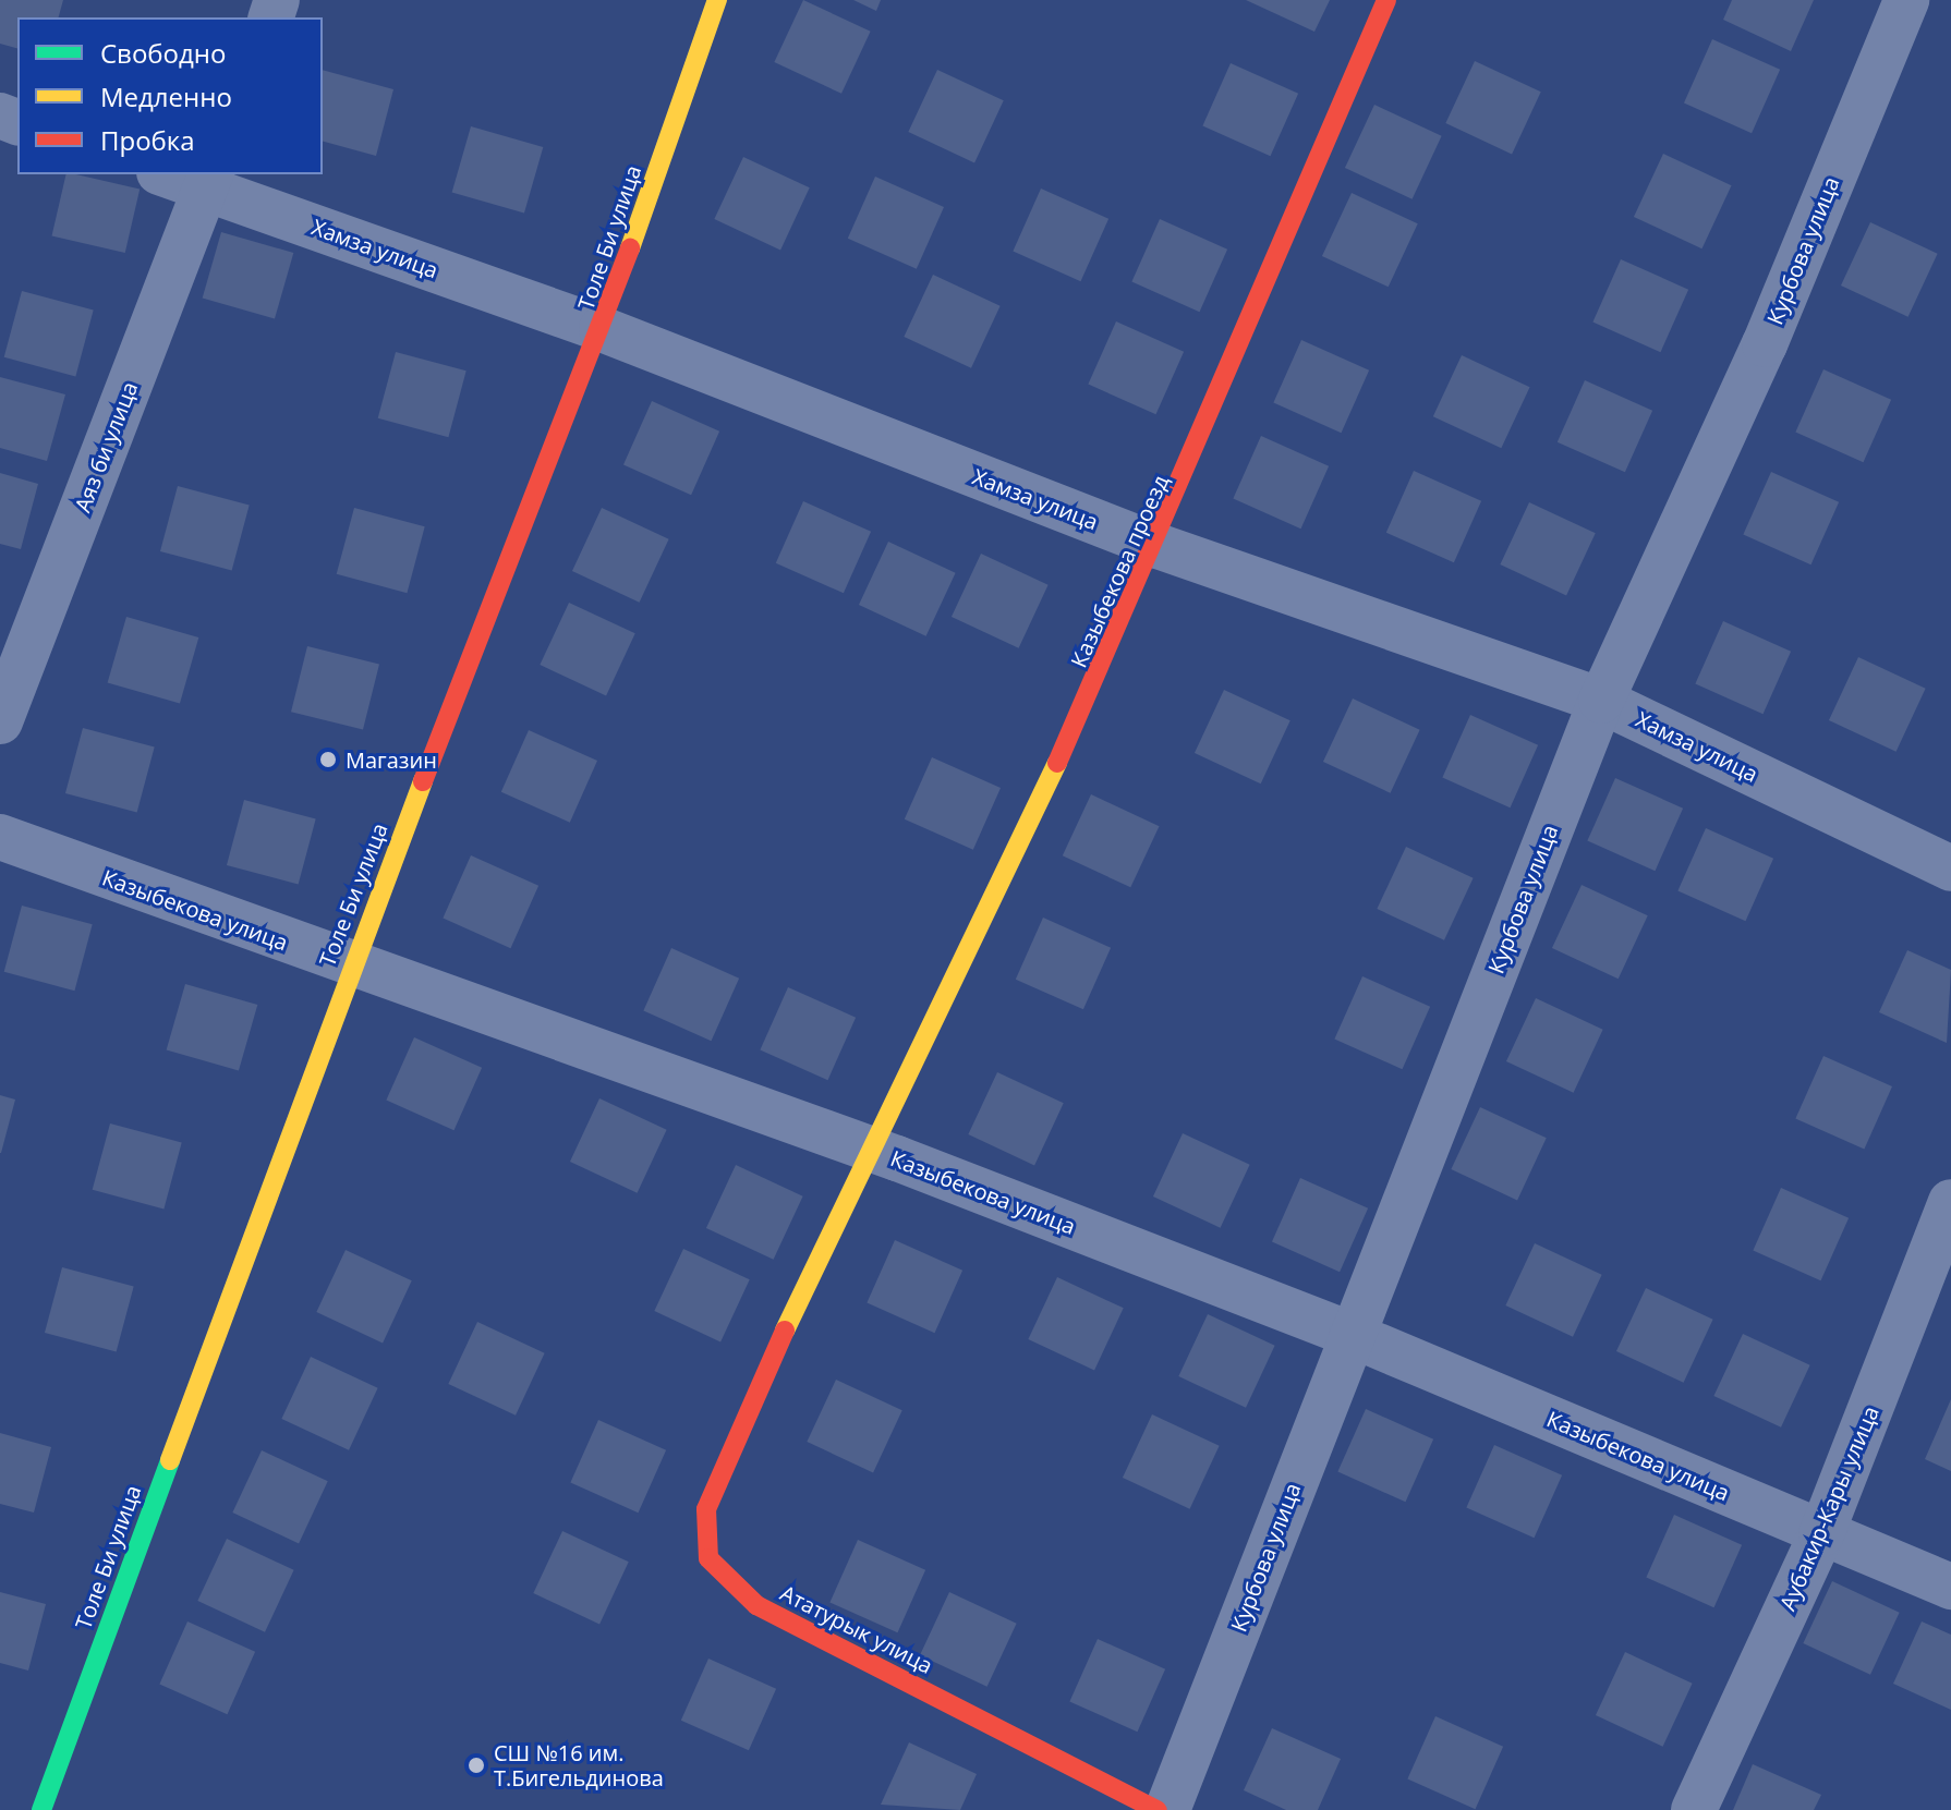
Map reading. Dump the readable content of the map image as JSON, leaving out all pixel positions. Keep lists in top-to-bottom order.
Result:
{
  "streets": {
    "street": [
      "Толе Би улица",
      "Хамза улица",
      "Курбова улица",
      "Аяз би улица",
      "Казыбекова проезд",
      "Казыбекова улица",
      "Аубакир-Кары улица",
      "Ататурык улица"
    ]
  },
  "crossings": [
    ["Толе Би улица", "Хамза улица"],
    ["Толе Би улица", "Казыбекова улица"],
    ["Хамза улица", "Курбова улица"],
    ["Хамза улица", "Аяз би улица"],
    ["Хамза улица", "Казыбекова проезд"],
    ["Курбова улица", "Казыбекова улица"],
    ["Казыбекова проезд", "Казыбекова улица"],
    ["Казыбекова проезд", "Ататурык улица"],
    ["Казыбекова улица", "Аубакир-Кары улица"],
    ["Казыбекова улица", "Ататурык улица"]
  ],
  "places": ["Магазин", "СШ №16 им. Т.Бигельдинова"],
  "legend": ["Свободно", "Медленно", "Пробка"]
}
